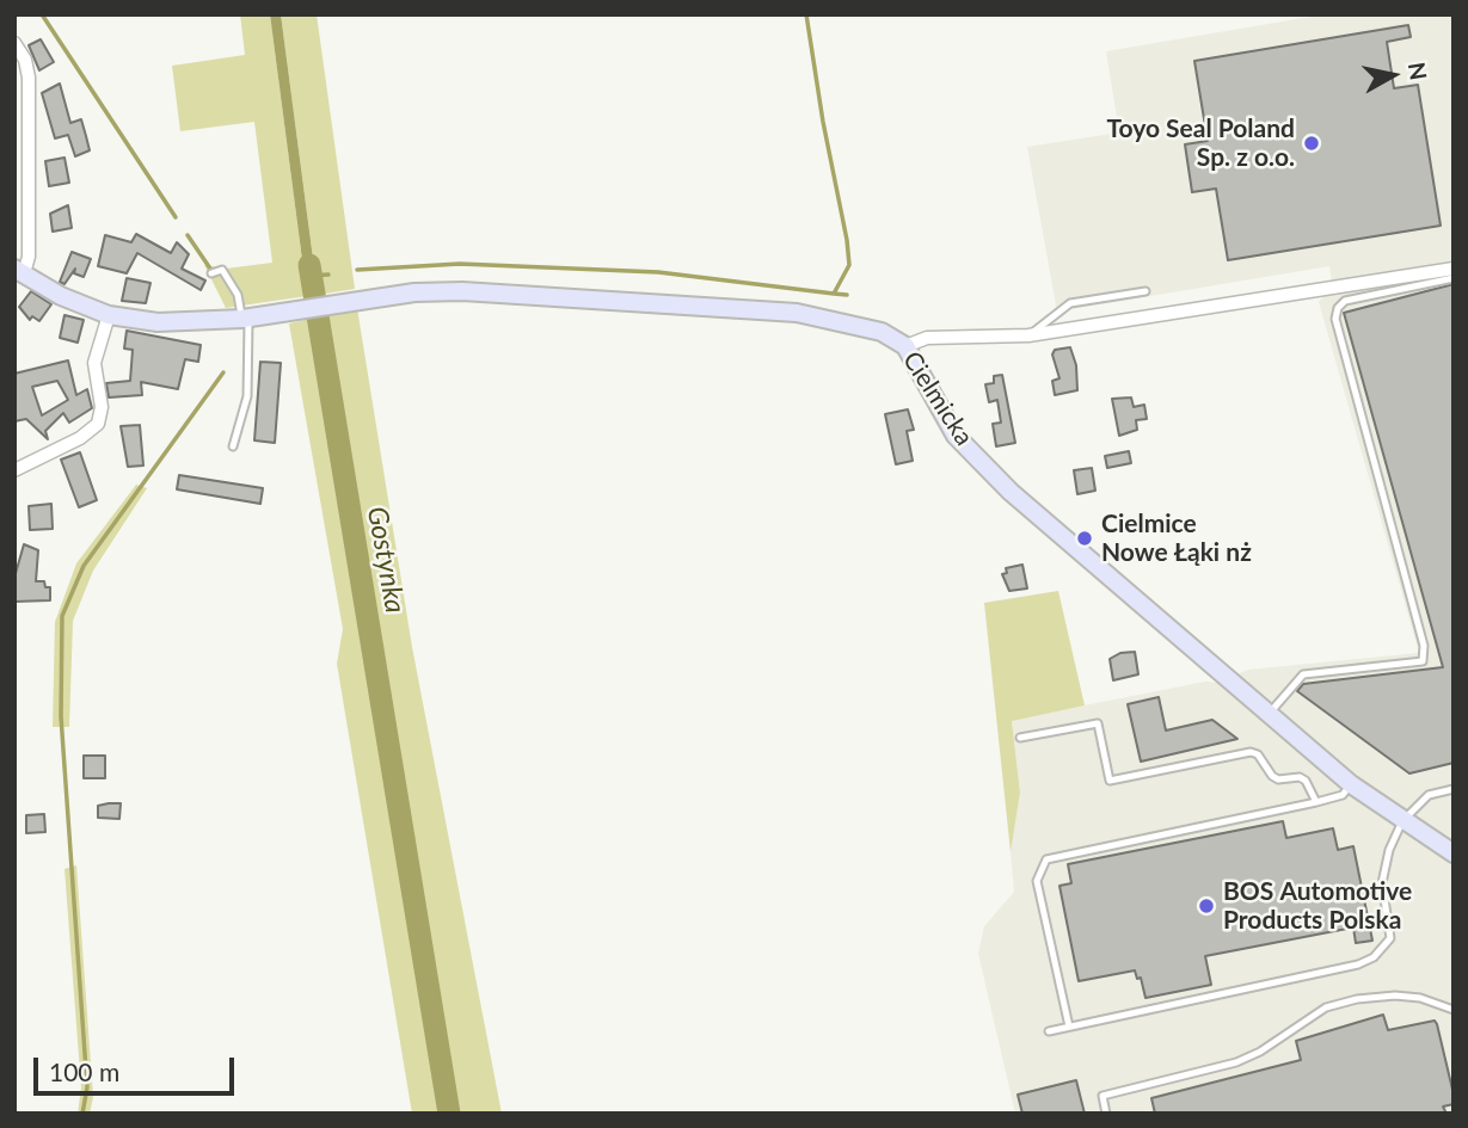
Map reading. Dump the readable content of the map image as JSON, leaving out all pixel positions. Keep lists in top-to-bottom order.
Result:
{
  "streets": {
    "street": ["Cielmicka"]
  },
  "water": ["Gostynka"],
  "places": ["Toyo Seal Poland Sp. z o.o.", "Cielmice Nowe Łąki nż", "BOS Automotive Products Polska"],
  "scale_bar": "100 m",
  "north": "right"
}
